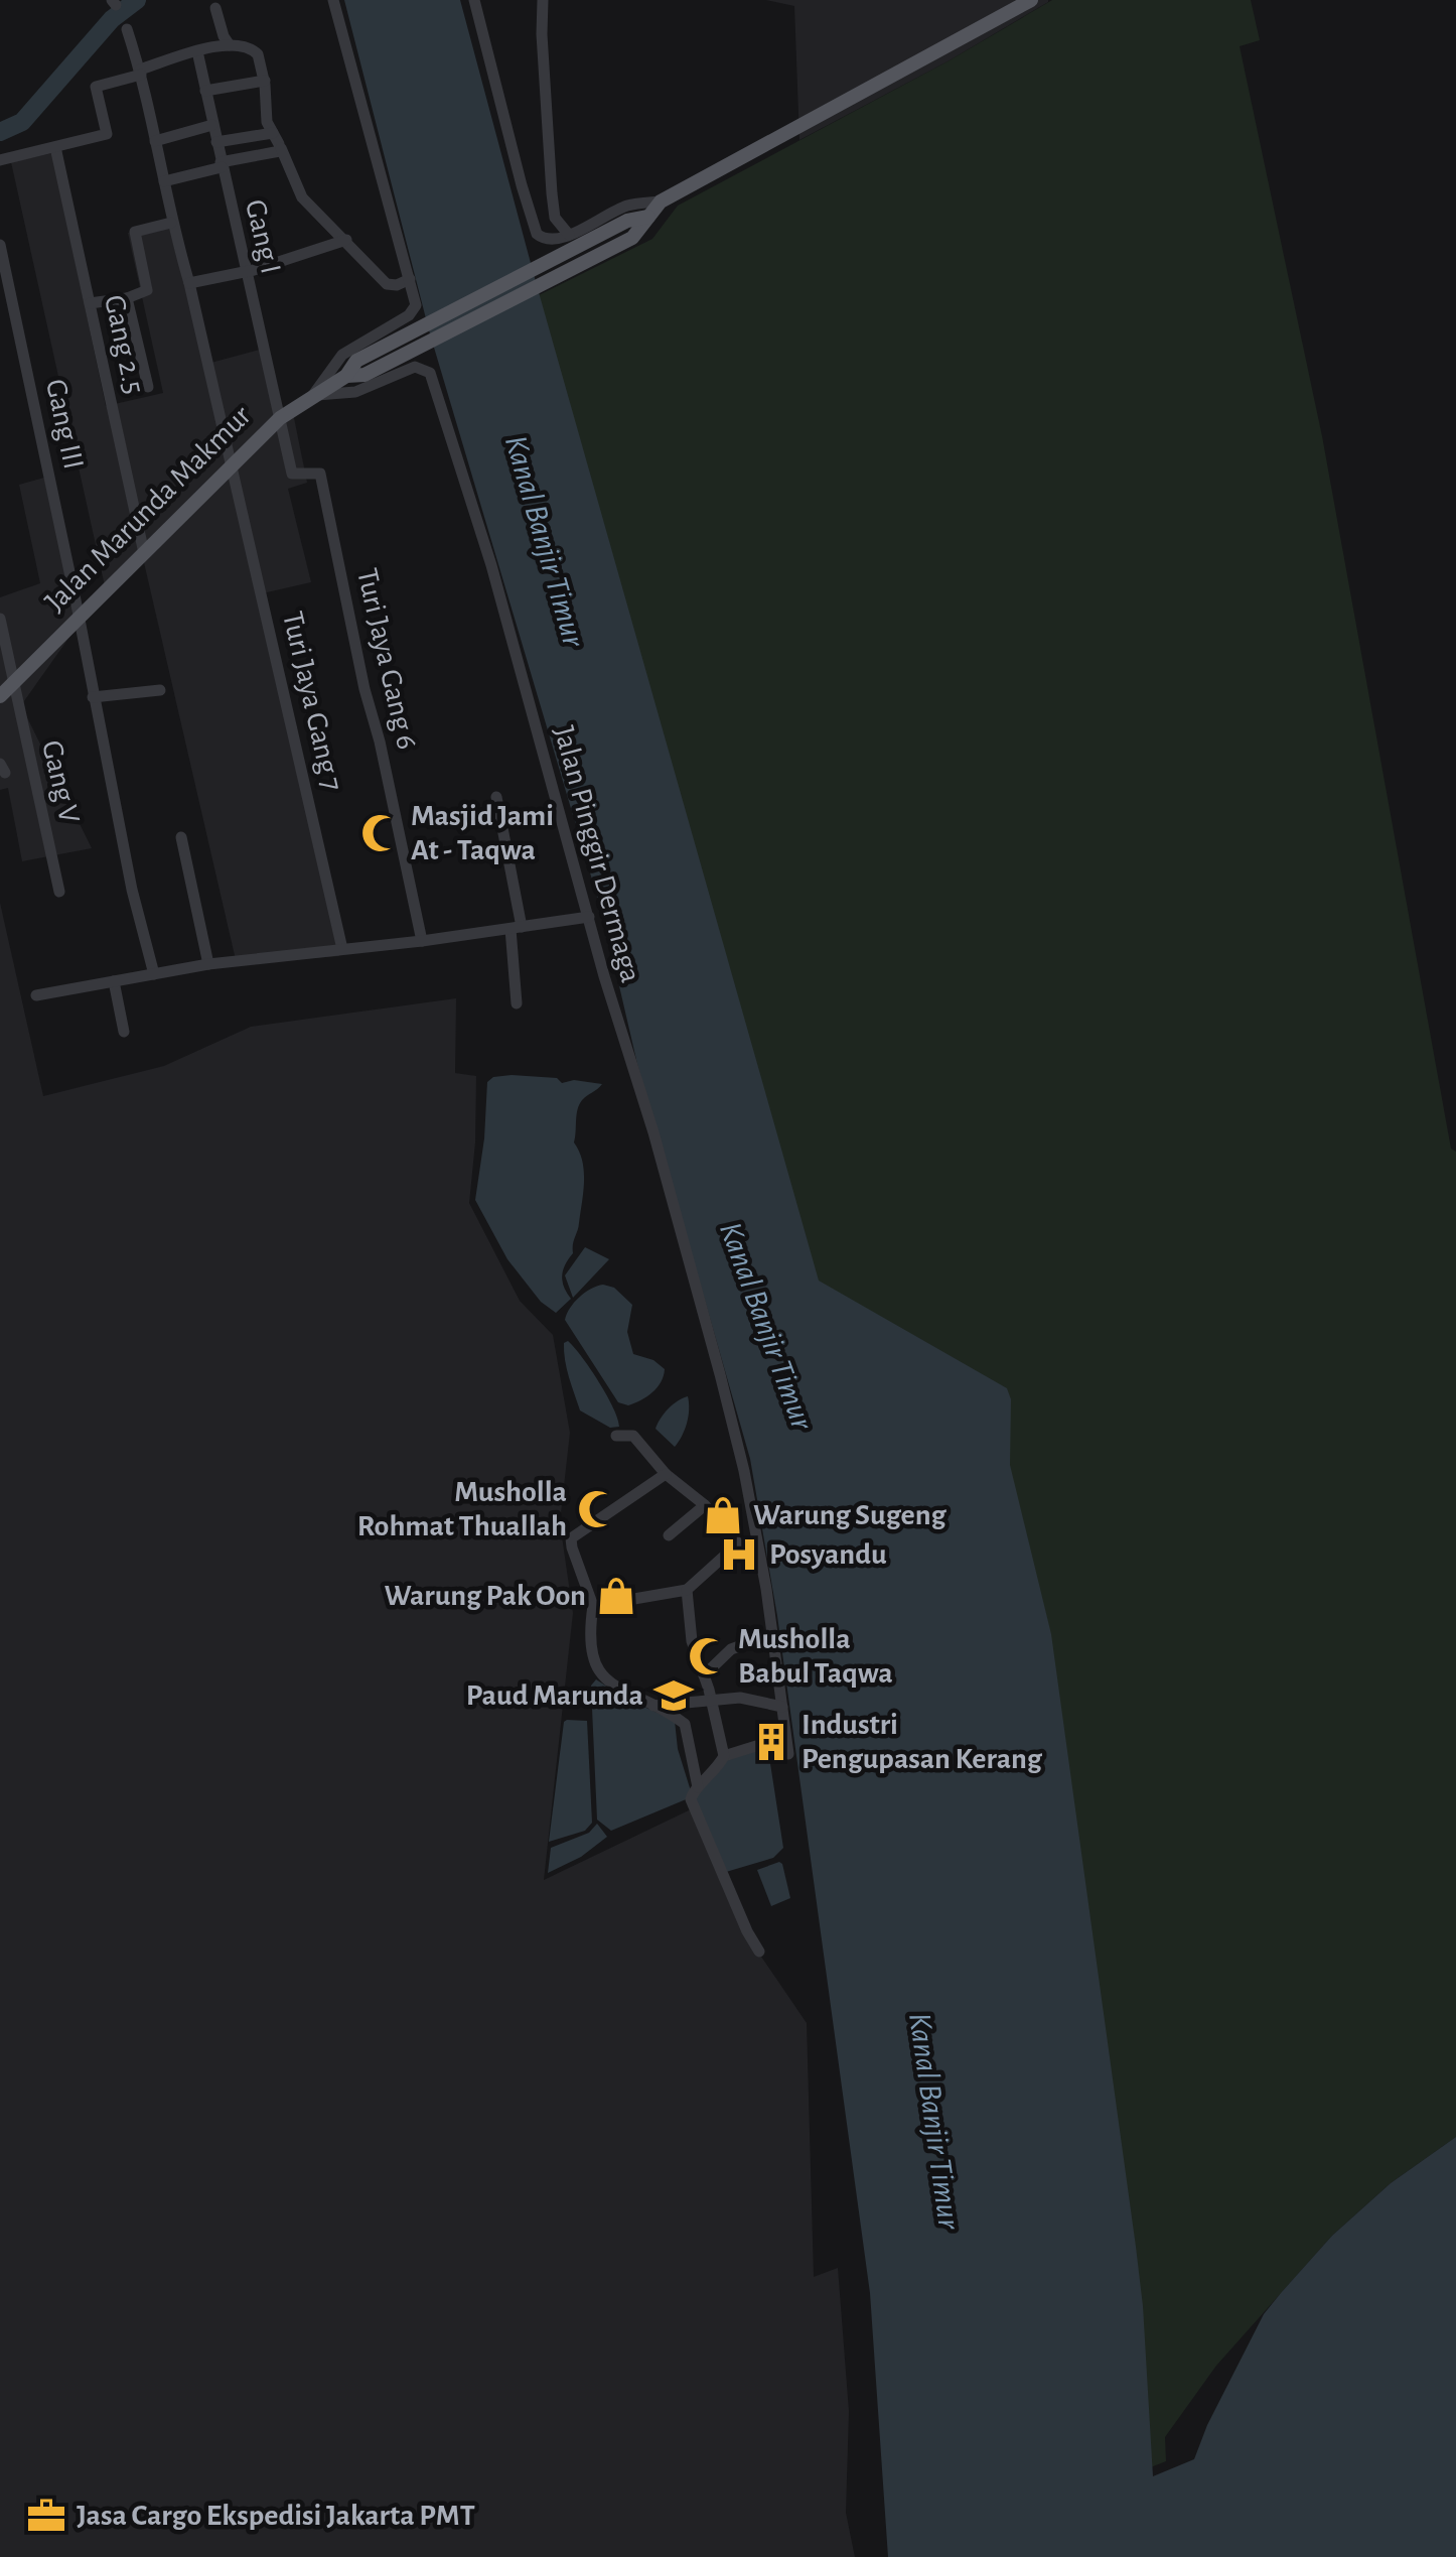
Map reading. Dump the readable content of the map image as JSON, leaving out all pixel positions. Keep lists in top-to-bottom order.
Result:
{
  "streets": {
    "main road": ["Jalan Marunda Makmur"],
    "street": [
      "Gang I",
      "Gang 2.5",
      "Gang III",
      "Turi Jaya Gang 6",
      "Turi Jaya Gang 7",
      "Gang V",
      "Jalan Pinggir Dermaga"
    ]
  },
  "crossings": [
    ["Gang I", "Jalan Marunda Makmur"],
    ["Gang I", "Turi Jaya Gang 6"],
    ["Gang 2.5", "Jalan Marunda Makmur"],
    ["Gang III", "Jalan Marunda Makmur"],
    ["Jalan Marunda Makmur", "Turi Jaya Gang 6"],
    ["Jalan Marunda Makmur", "Turi Jaya Gang 7"],
    ["Jalan Marunda Makmur", "Gang V"],
    ["Jalan Marunda Makmur", "Jalan Pinggir Dermaga"]
  ],
  "water": ["Kanal Banjir Timur"],
  "places": {
    "mosque": ["Masjid Jami At - Taqwa", "Musholla Rohmat Thuallah", "Musholla Babul Taqwa"],
    "shop": ["Warung Sugeng", "Warung Pak Oon"],
    "hospital": ["Posyandu"],
    "school or university": ["Paud Marunda"],
    "building": ["Industri Pengupasan Kerang"],
    "office": ["Jasa Cargo Ekspedisi Jakarta PMT"]
  }
}
